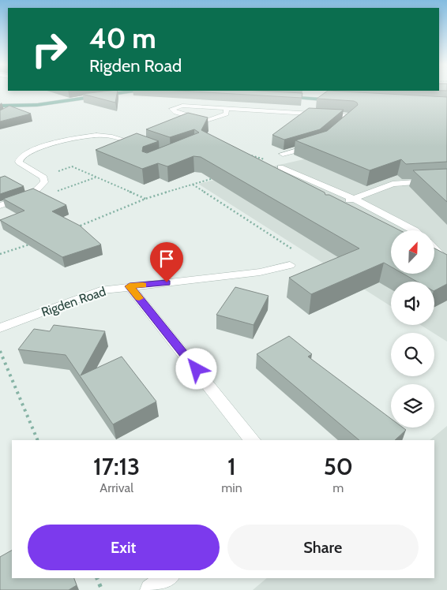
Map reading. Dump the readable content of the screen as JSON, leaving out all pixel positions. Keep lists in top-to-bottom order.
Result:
{
  "streets": {
    "street": ["Rigden Road"]
  },
  "north": "top right",
  "page": {
    "turn": ["40 m", "Rigden Road"],
    "eta": [
      "17:13",
      "Arrival",
      "1",
      "min",
      "50",
      "m"
    ],
    "buttons": ["Exit", "Share"]
  }
}
